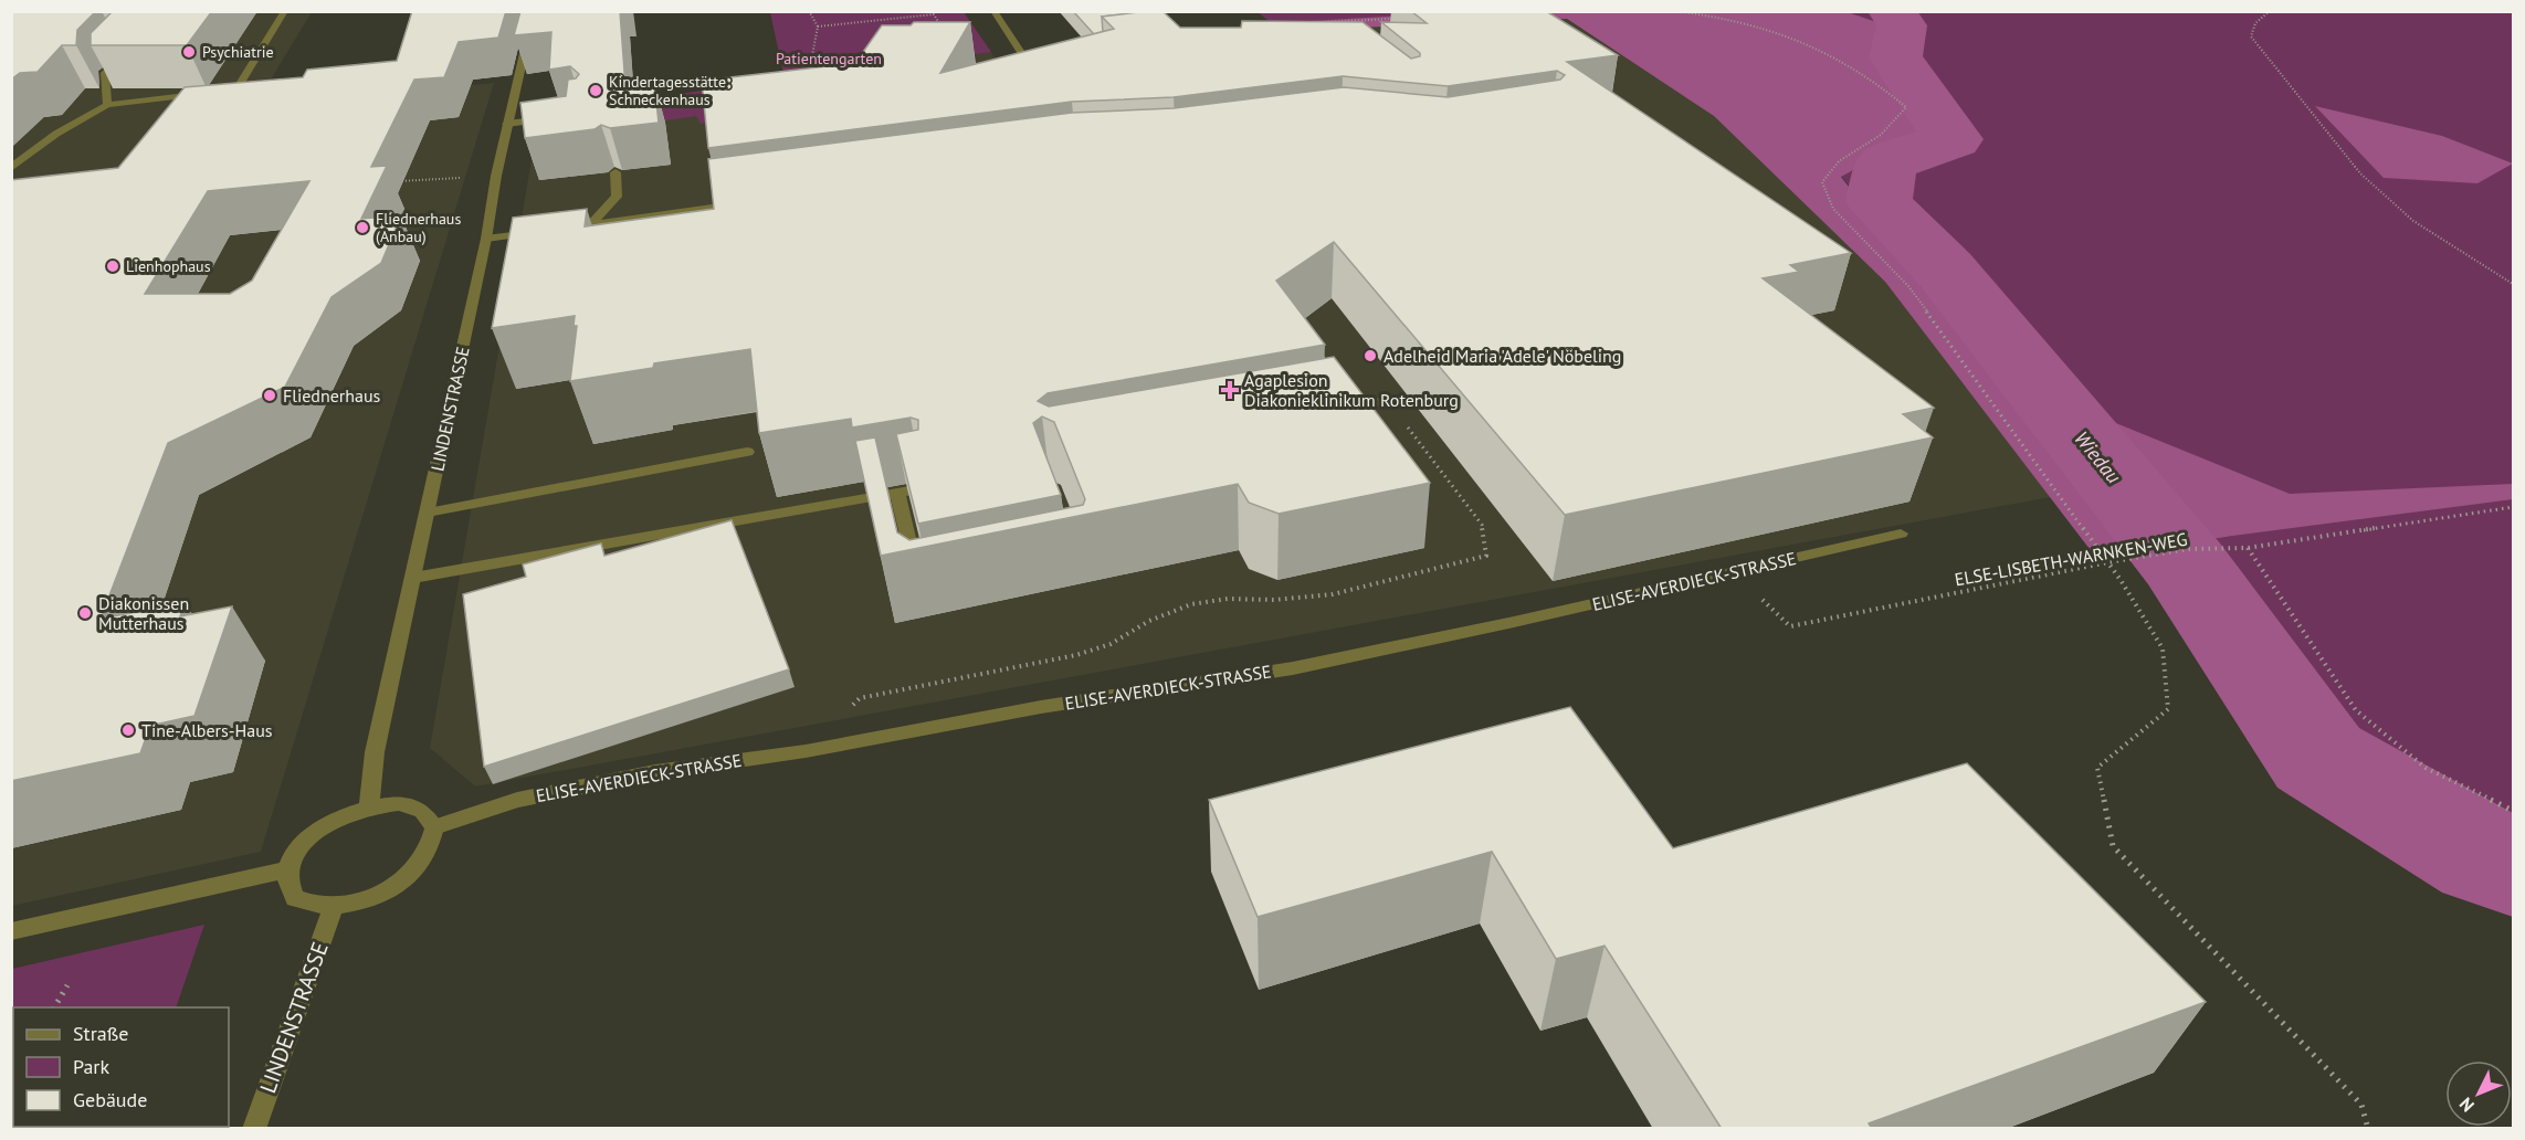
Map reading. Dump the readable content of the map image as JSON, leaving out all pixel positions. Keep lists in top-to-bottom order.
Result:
{
  "streets": {
    "street": ["LINDENSTRASSE", "ELISE-AVERDIECK-STRASSE"],
    "path": ["ELSE-LISBETH-WARNKEN-WEG"]
  },
  "crossings": [
    ["ELSE-LISBETH-WARNKEN-WEG", "ELISE-AVERDIECK-STRASSE"]
  ],
  "water": ["Wiedau"],
  "parks": ["Patientengarten"],
  "places": {
    "other": [
      "Psychiatrie",
      "Kindertagesstätte: Schneckenhaus",
      "Fliednerhaus (Anbau)",
      "Lienhophaus",
      "Adelheid Maria 'Adele' Nöbeling",
      "Fliednerhaus",
      "Diakonissen Mutterhaus",
      "Tine-Albers-Haus"
    ],
    "health": ["Agaplesion Diakonieklinikum Rotenburg"]
  },
  "legend": ["Straße", "Park", "Gebäude"],
  "north": "bottom left"
}
